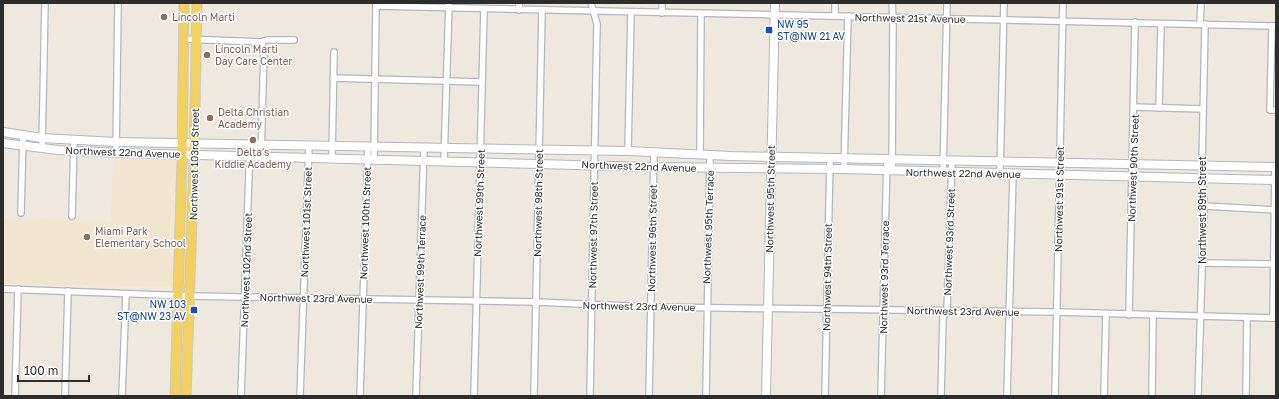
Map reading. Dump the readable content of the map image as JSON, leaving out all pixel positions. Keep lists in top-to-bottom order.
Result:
{
  "streets": {
    "main road": ["Northwest 22nd Avenue", "Northwest 103rd Street", "Northwest 95th Street"],
    "street": [
      "Northwest 21st Avenue",
      "Northwest 90th Street",
      "Northwest 91st Street",
      "Northwest 99th Street",
      "Northwest 98th Street",
      "Northwest 89th Street",
      "Northwest 101st Street",
      "Northwest 100th Street",
      "Northwest 95th Terrace",
      "Northwest 97th Street",
      "Northwest 96th Street",
      "Northwest 93rd Street",
      "Northwest 102nd Street",
      "Northwest 99th Terrace",
      "Northwest 94th Street",
      "Northwest 93rd Terrace",
      "Northwest 23rd Avenue"
    ]
  },
  "crossings": [
    ["Northwest 21st Avenue", "Northwest 90th Street"],
    ["Northwest 21st Avenue", "Northwest 95th Street"],
    ["Northwest 21st Avenue", "Northwest 91st Street"],
    ["Northwest 21st Avenue", "Northwest 99th Street"],
    ["Northwest 21st Avenue", "Northwest 98th Street"],
    ["Northwest 21st Avenue", "Northwest 89th Street"],
    ["Northwest 21st Avenue", "Northwest 100th Street"],
    ["Northwest 21st Avenue", "Northwest 97th Street"],
    ["Northwest 21st Avenue", "Northwest 93rd Street"],
    ["Northwest 21st Avenue", "Northwest 93rd Terrace"],
    ["Northwest 22nd Avenue", "Northwest 103rd Street"],
    ["Northwest 22nd Avenue", "Northwest 90th Street"],
    ["Northwest 22nd Avenue", "Northwest 95th Street"],
    ["Northwest 22nd Avenue", "Northwest 91st Street"],
    ["Northwest 22nd Avenue", "Northwest 99th Street"],
    ["Northwest 22nd Avenue", "Northwest 98th Street"],
    ["Northwest 22nd Avenue", "Northwest 89th Street"],
    ["Northwest 22nd Avenue", "Northwest 101st Street"],
    ["Northwest 22nd Avenue", "Northwest 100th Street"],
    ["Northwest 22nd Avenue", "Northwest 95th Terrace"],
    ["Northwest 22nd Avenue", "Northwest 97th Street"],
    ["Northwest 22nd Avenue", "Northwest 96th Street"],
    ["Northwest 22nd Avenue", "Northwest 93rd Street"],
    ["Northwest 22nd Avenue", "Northwest 102nd Street"],
    ["Northwest 22nd Avenue", "Northwest 99th Terrace"],
    ["Northwest 22nd Avenue", "Northwest 94th Street"],
    ["Northwest 22nd Avenue", "Northwest 93rd Terrace"],
    ["Northwest 103rd Street", "Northwest 23rd Avenue"],
    ["Northwest 90th Street", "Northwest 23rd Avenue"],
    ["Northwest 95th Street", "Northwest 23rd Avenue"],
    ["Northwest 91st Street", "Northwest 23rd Avenue"],
    ["Northwest 99th Street", "Northwest 23rd Avenue"],
    ["Northwest 98th Street", "Northwest 23rd Avenue"],
    ["Northwest 89th Street", "Northwest 23rd Avenue"],
    ["Northwest 101st Street", "Northwest 23rd Avenue"],
    ["Northwest 100th Street", "Northwest 23rd Avenue"],
    ["Northwest 95th Terrace", "Northwest 23rd Avenue"],
    ["Northwest 97th Street", "Northwest 23rd Avenue"],
    ["Northwest 96th Street", "Northwest 23rd Avenue"],
    ["Northwest 93rd Street", "Northwest 23rd Avenue"],
    ["Northwest 102nd Street", "Northwest 23rd Avenue"],
    ["Northwest 99th Terrace", "Northwest 23rd Avenue"],
    ["Northwest 94th Street", "Northwest 23rd Avenue"],
    ["Northwest 93rd Terrace", "Northwest 23rd Avenue"]
  ],
  "places": {
    "other": [
      "Lincoln Marti",
      "Lincoln Marti Day Care Center",
      "Delta Christian Academy",
      "Delta's Kiddie Academy",
      "Miami Park Elementary School"
    ],
    "transit": ["NW 95 ST@NW 21 AV", "NW 103 ST@NW 23 AV"]
  },
  "scale_bar": "100 m"
}
